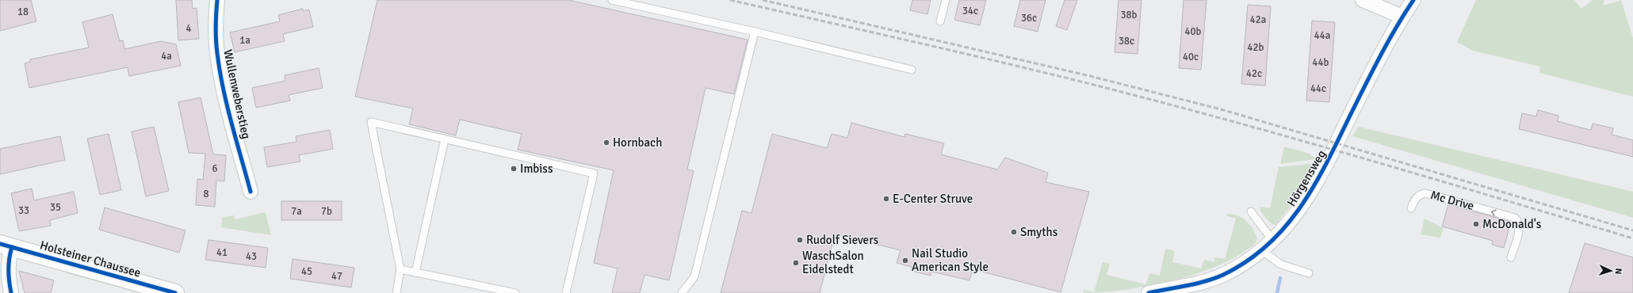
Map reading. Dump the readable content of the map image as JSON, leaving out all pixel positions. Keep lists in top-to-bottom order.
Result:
{
  "streets": {
    "main road": ["Holsteiner Chaussee"],
    "street": ["Wullenweberstieg", "Hörgensweg"],
    "lane": ["Mc Drive"]
  },
  "places": [
    "Hornbach",
    "Imbiss",
    "E-Center Struve",
    "McDonald's",
    "Smyths",
    "Rudolf Sievers",
    "Nail Studio American Style",
    "WaschSalon Eidelstedt"
  ],
  "house_numbers": [
    "34c",
    "18",
    "38b",
    "36c",
    "42a",
    "4",
    "40b",
    "44a",
    "1a",
    "38c",
    "42b",
    "4a",
    "40c",
    "44b",
    "42c",
    "44c",
    "6",
    "8",
    "35",
    "33",
    "7a",
    "7b",
    "41",
    "43",
    "45",
    "47"
  ],
  "north": "right"
}
